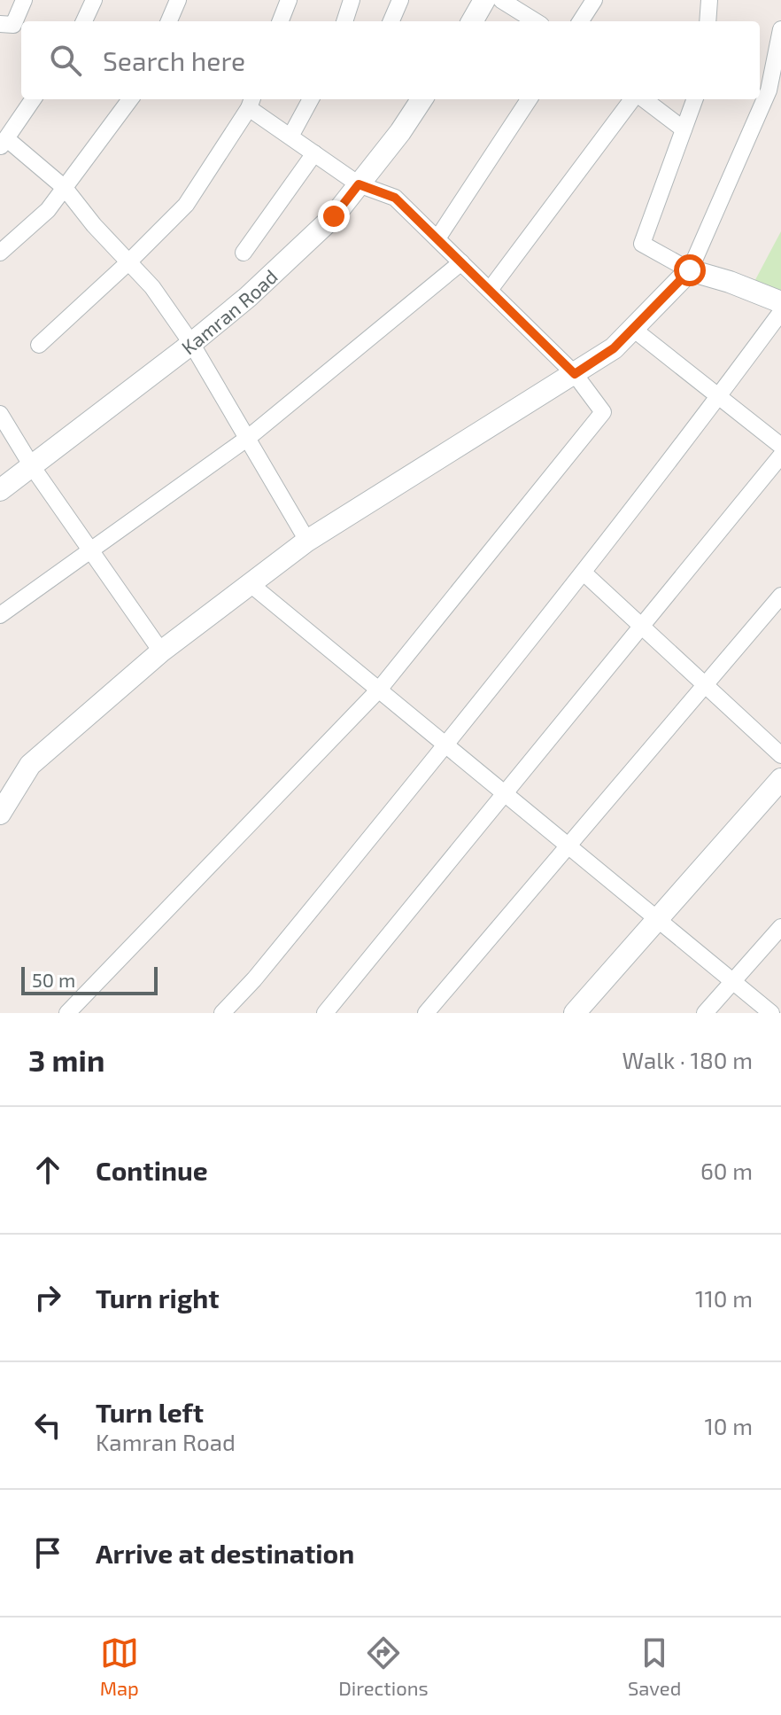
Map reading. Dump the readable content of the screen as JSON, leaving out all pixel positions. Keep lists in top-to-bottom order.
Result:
{
  "streets": {
    "street": ["Kamran Road"]
  },
  "scale_bar": "50 m",
  "page": {
    "search": "Search here",
    "scale": "50 m",
    "heading": ["3 min", "Walk · 180 m"],
    "list": [
      ["Continue", "60 m"],
      ["Turn right", "110 m"],
      ["Turn left", "Kamran Road", "10 m"],
      "Arrive at destination"
    ],
    "nav": ["Map", "Directions", "Saved"]
  }
}
